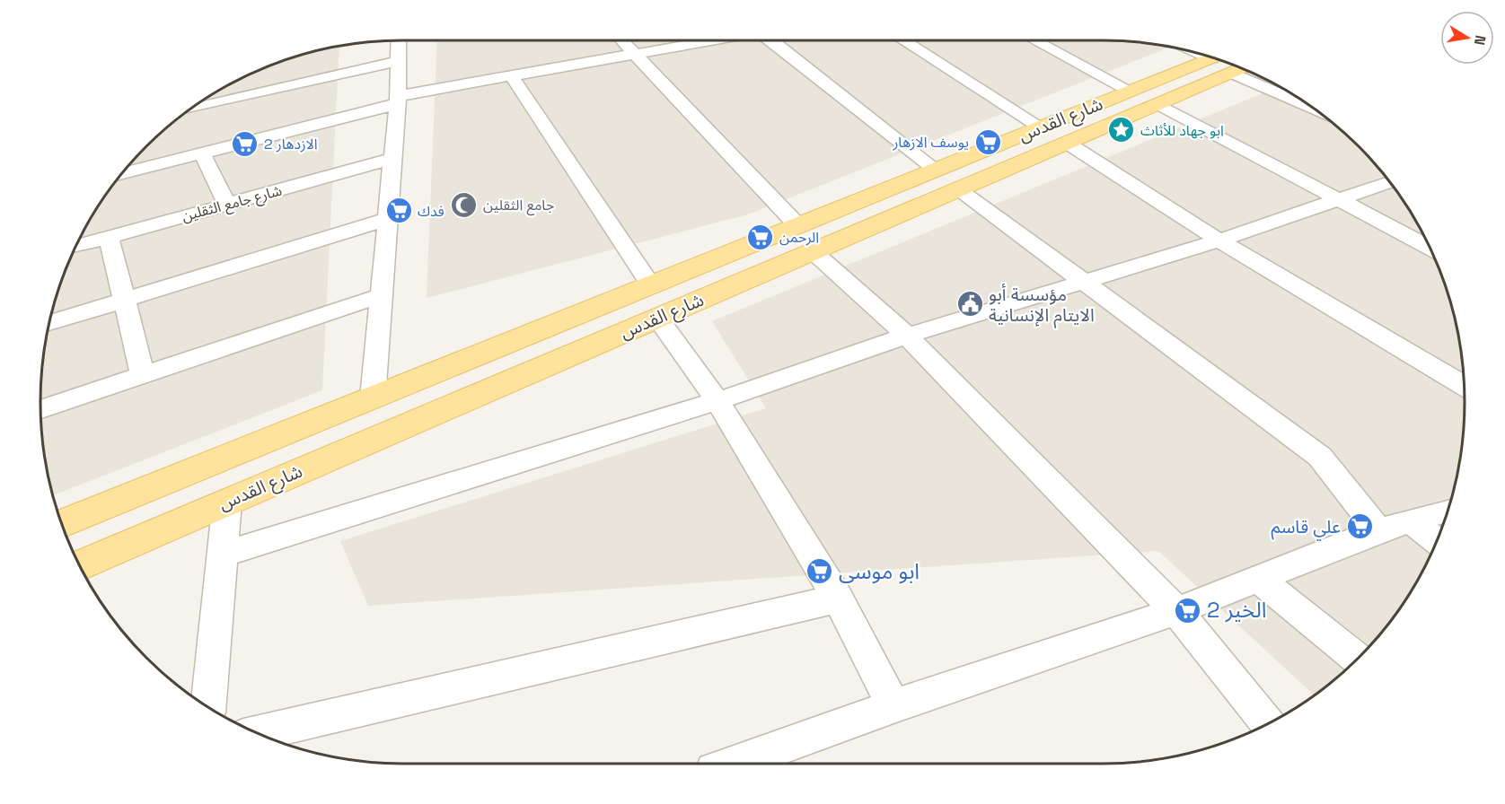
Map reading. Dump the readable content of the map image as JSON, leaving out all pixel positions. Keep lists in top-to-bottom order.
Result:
{
  "streets": {
    "main road": ["شارع القدس"],
    "street": ["شارع جامع الثقلين"]
  },
  "places": {
    "place": ["ابو جهاد للأثاث"],
    "supermarket": [
      "يوسف الازهار",
      "الازدهار 2",
      "فدك",
      "الرحمن",
      "علي قاسم",
      "ابو موسى",
      "الخير 2"
    ],
    "mosque": ["جامع الثقلين"],
    "public building": ["مؤسسة أبو الايتام الإنسانية"]
  },
  "north": "right"
}
